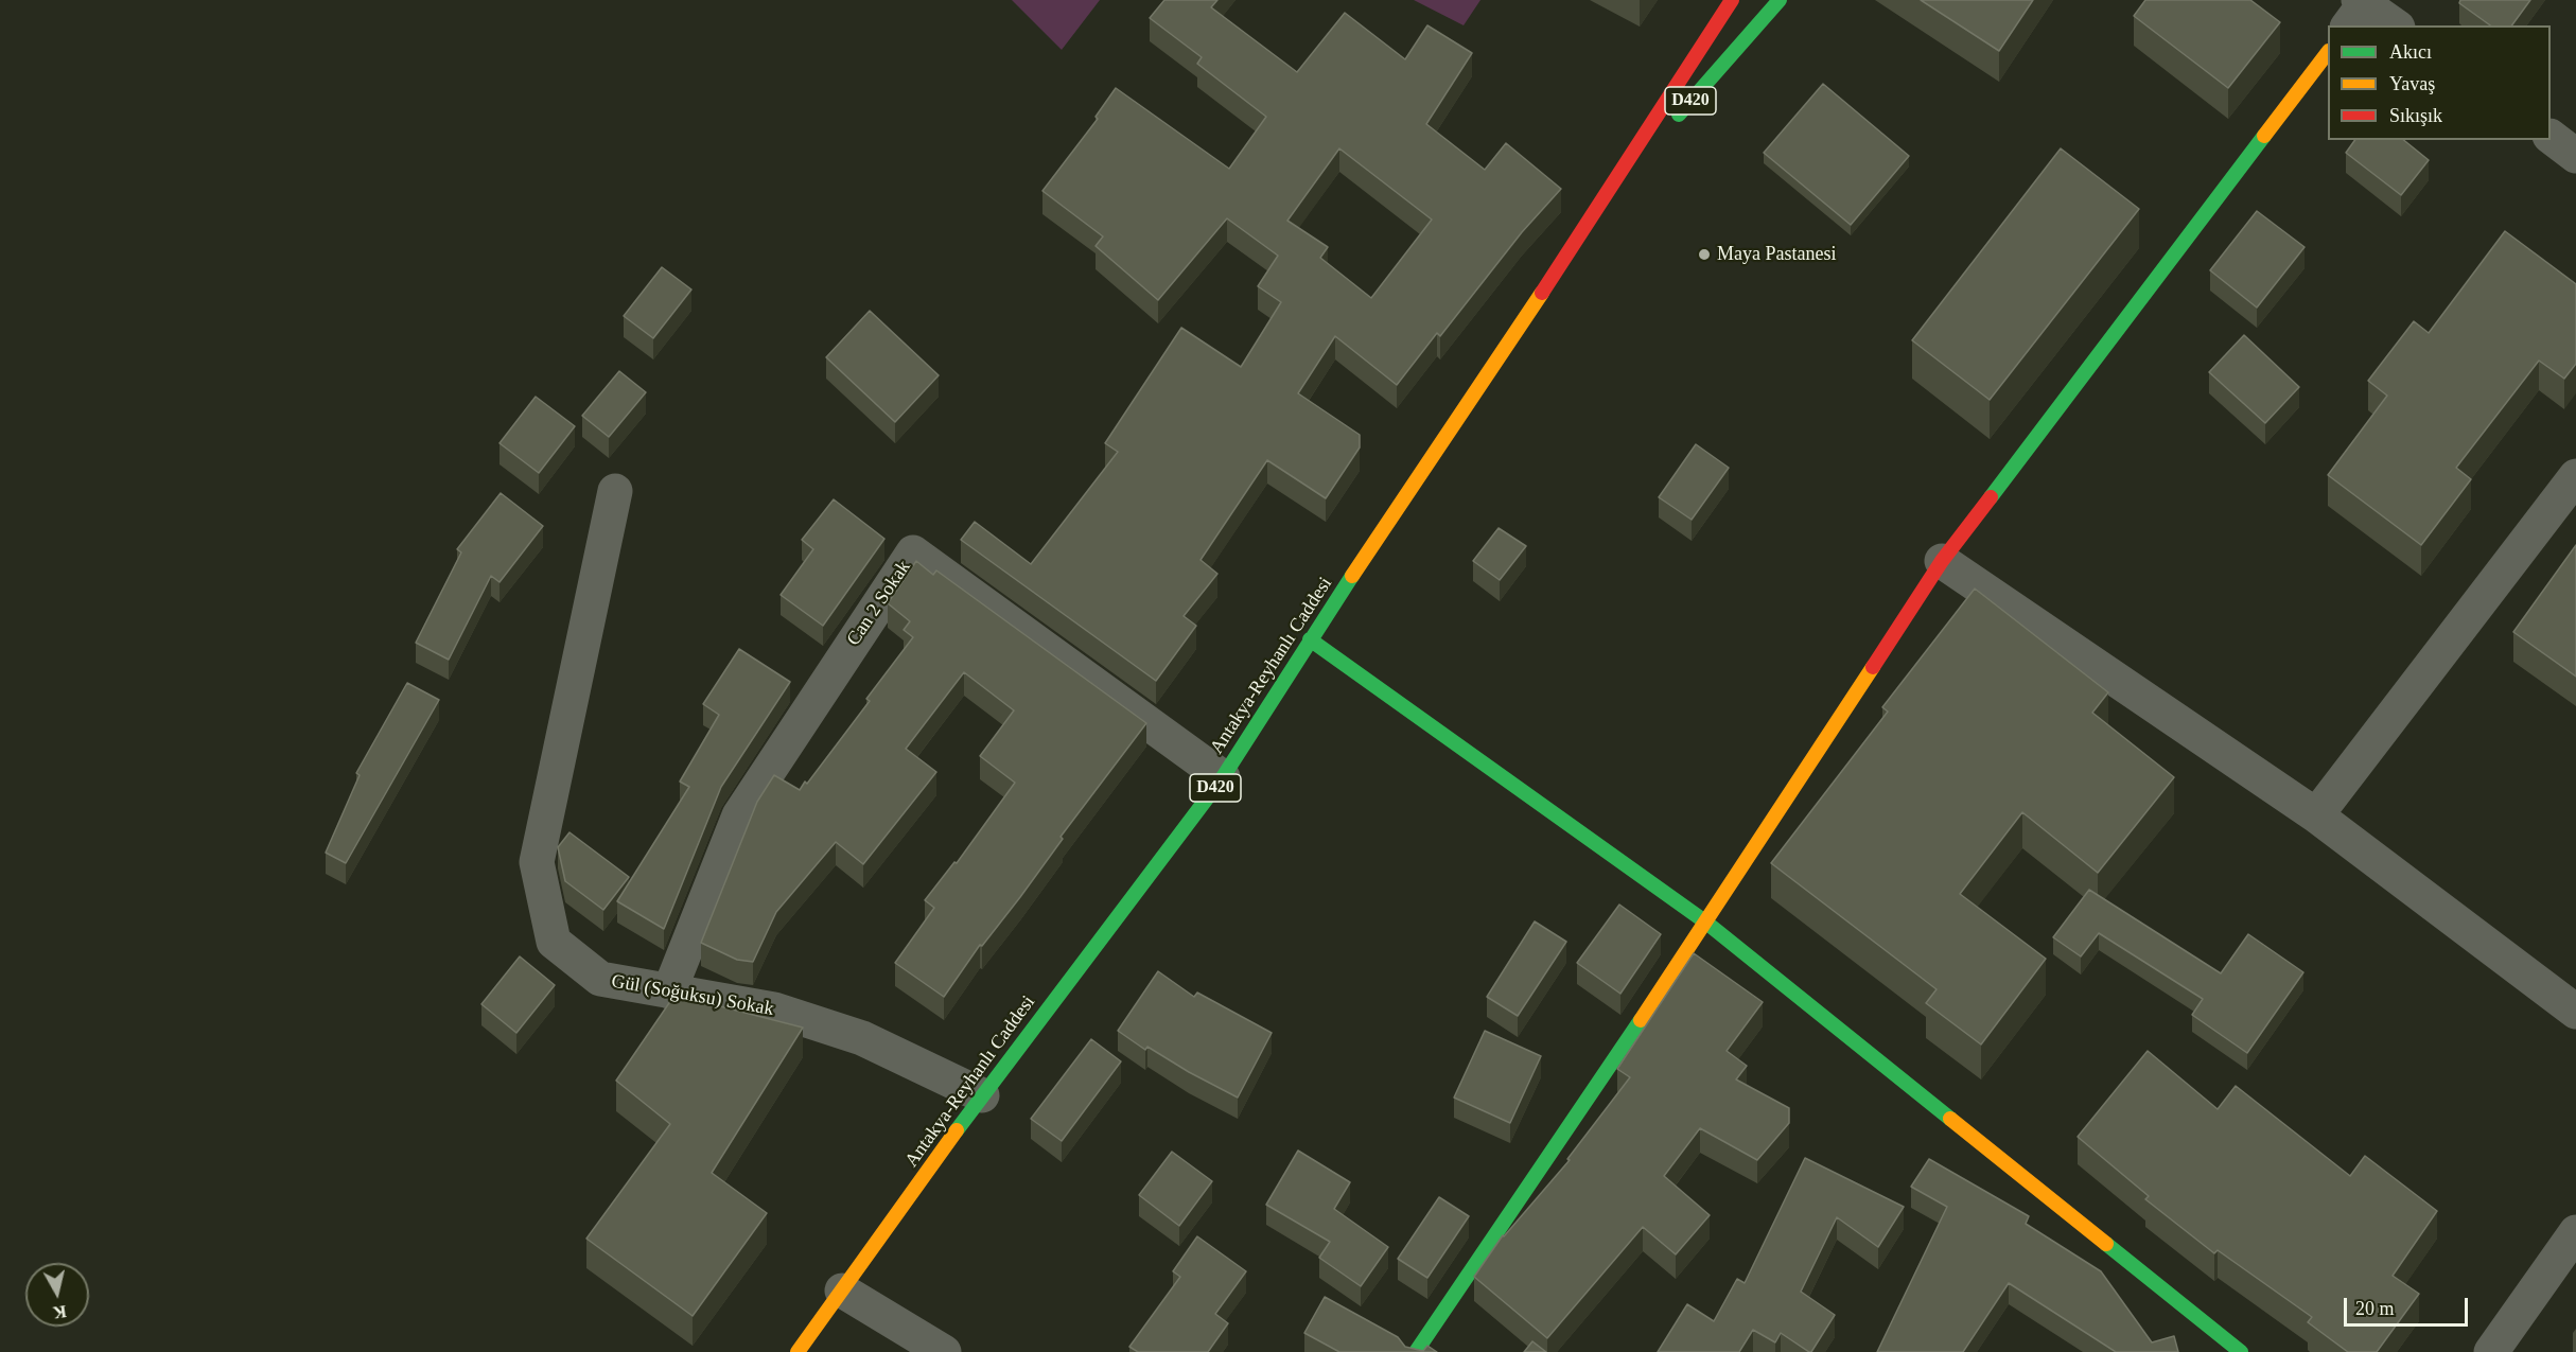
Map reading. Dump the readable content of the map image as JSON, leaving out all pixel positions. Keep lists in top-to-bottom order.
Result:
{
  "streets": {
    "street": [
      "D420",
      "Can 2 Sokak",
      "Antakya-Reyhanlı Caddesi",
      "Gül (Soğuksu) Sokak"
    ]
  },
  "crossings": [
    ["Can 2 Sokak", "Antakya-Reyhanlı Caddesi"],
    ["Can 2 Sokak", "Gül (Soğuksu) Sokak"],
    ["Antakya-Reyhanlı Caddesi", "Gül (Soğuksu) Sokak"]
  ],
  "places": ["Maya Pastanesi"],
  "legend": ["Akıcı", "Yavaş", "Sıkışık"],
  "scale_bar": "20 m",
  "north": "bottom"
}
